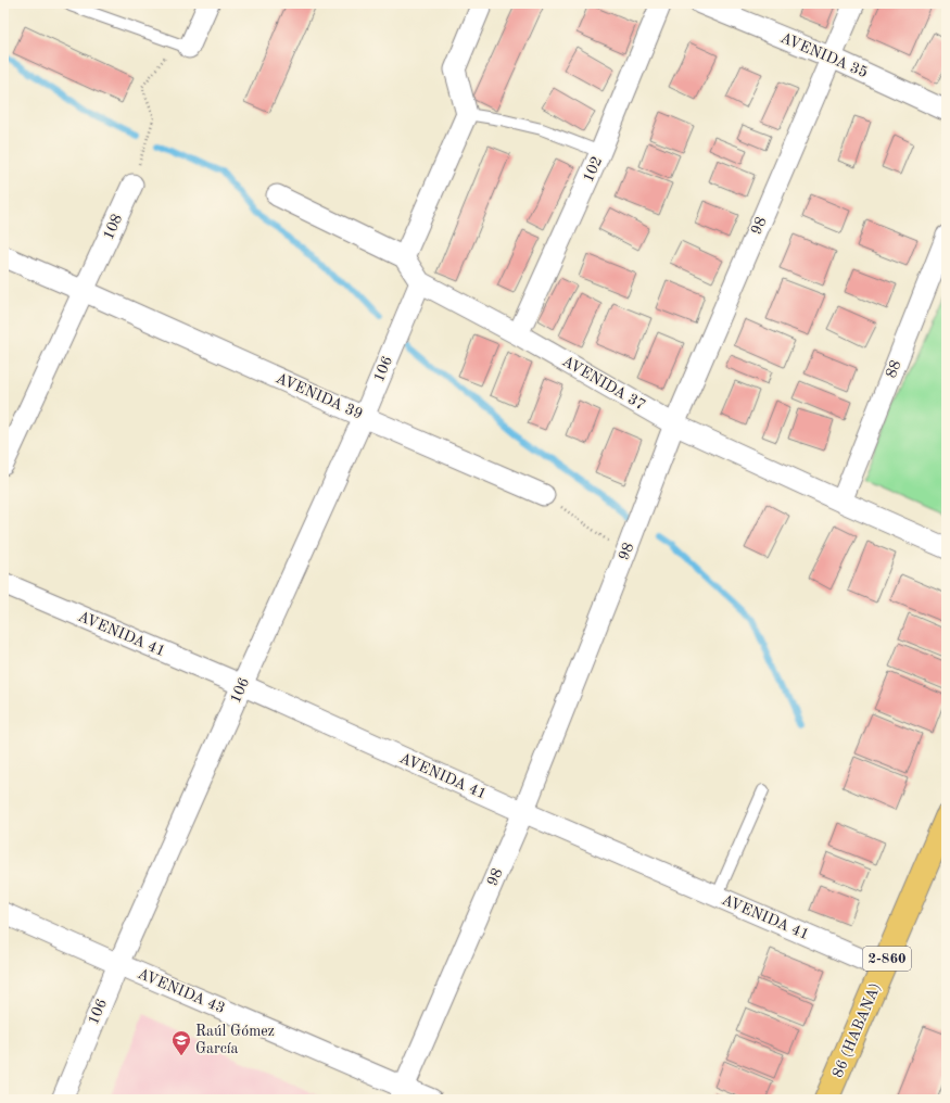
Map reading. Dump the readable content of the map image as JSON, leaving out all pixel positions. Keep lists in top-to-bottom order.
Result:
{
  "streets": {
    "main road": ["2-860", "86 (HABANA)"],
    "street": [
      "AVENIDA 35",
      "102",
      "98",
      "108",
      "106",
      "88",
      "AVENIDA 37",
      "AVENIDA 39",
      "AVENIDA 41",
      "AVENIDA 43"
    ]
  },
  "crossings": [
    ["AVENIDA 35", "98"],
    ["102", "AVENIDA 37"],
    ["98", "AVENIDA 37"],
    ["98", "AVENIDA 41"],
    ["98", "AVENIDA 43"],
    ["108", "AVENIDA 39"],
    ["106", "AVENIDA 37"],
    ["106", "AVENIDA 39"],
    ["106", "AVENIDA 41"],
    ["106", "AVENIDA 43"],
    ["88", "AVENIDA 37"],
    ["AVENIDA 41", "86 (HABANA)"]
  ],
  "places": {
    "school or university": ["Raúl Gómez García"]
  }
}
